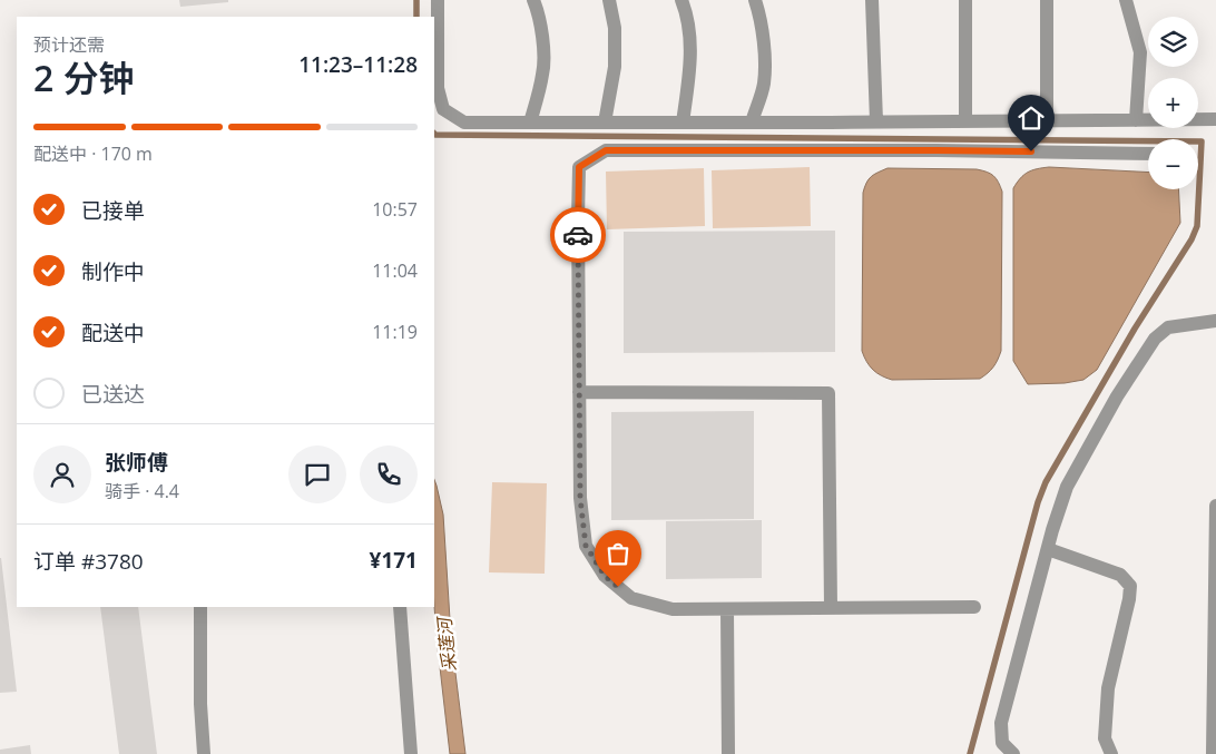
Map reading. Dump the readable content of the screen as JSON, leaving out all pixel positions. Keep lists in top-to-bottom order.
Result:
{
  "water": ["采莲河"],
  "page": {
    "map_buttons": ["+", "−"],
    "heading": ["2 分钟", "预计还需", "11:23–11:28"],
    "panel": [
      "张师傅",
      "骑手 · 4.4",
      "订单 #3780",
      "¥171"
    ],
    "bar": "配送中 · 170 m",
    "list": [
      ["已接单", "10:57"],
      ["制作中", "11:04"],
      ["配送中", "11:19"],
      "已送达"
    ]
  }
}
